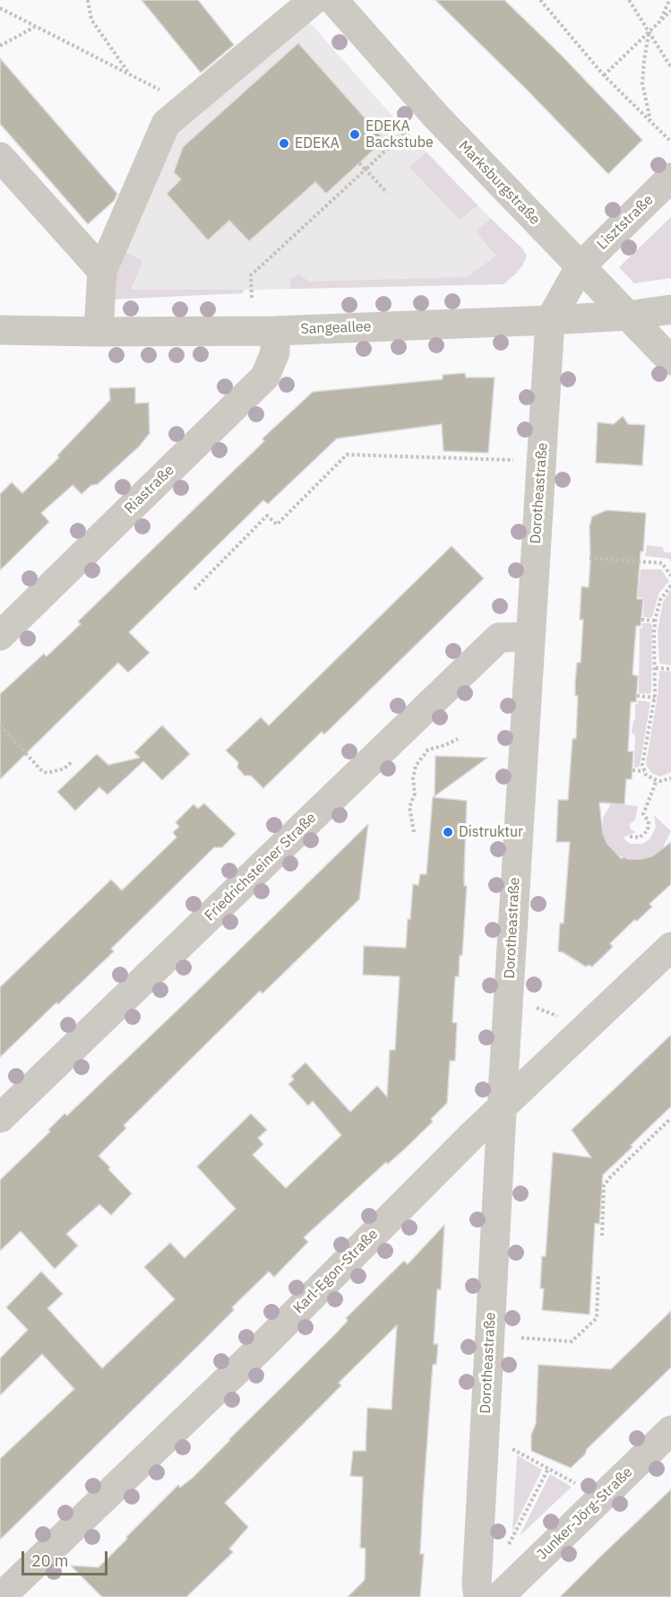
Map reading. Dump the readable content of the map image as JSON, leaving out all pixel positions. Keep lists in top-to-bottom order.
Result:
{
  "streets": {
    "street": [
      "Marksburgstraße",
      "Lisztstraße",
      "Sangeallee",
      "Riastraße",
      "Dorotheastraße",
      "Friedrichsteiner Straße",
      "Karl-Egon-Straße",
      "Junker-Jörg-Straße"
    ]
  },
  "crossings": [
    ["Marksburgstraße", "Lisztstraße"],
    ["Marksburgstraße", "Sangeallee"],
    ["Marksburgstraße", "Dorotheastraße"],
    ["Lisztstraße", "Dorotheastraße"],
    ["Sangeallee", "Riastraße"],
    ["Sangeallee", "Dorotheastraße"],
    ["Dorotheastraße", "Friedrichsteiner Straße"],
    ["Dorotheastraße", "Karl-Egon-Straße"]
  ],
  "places": ["EDEKA Backstube", "EDEKA", "Distruktur"],
  "scale_bar": "20 m"
}
